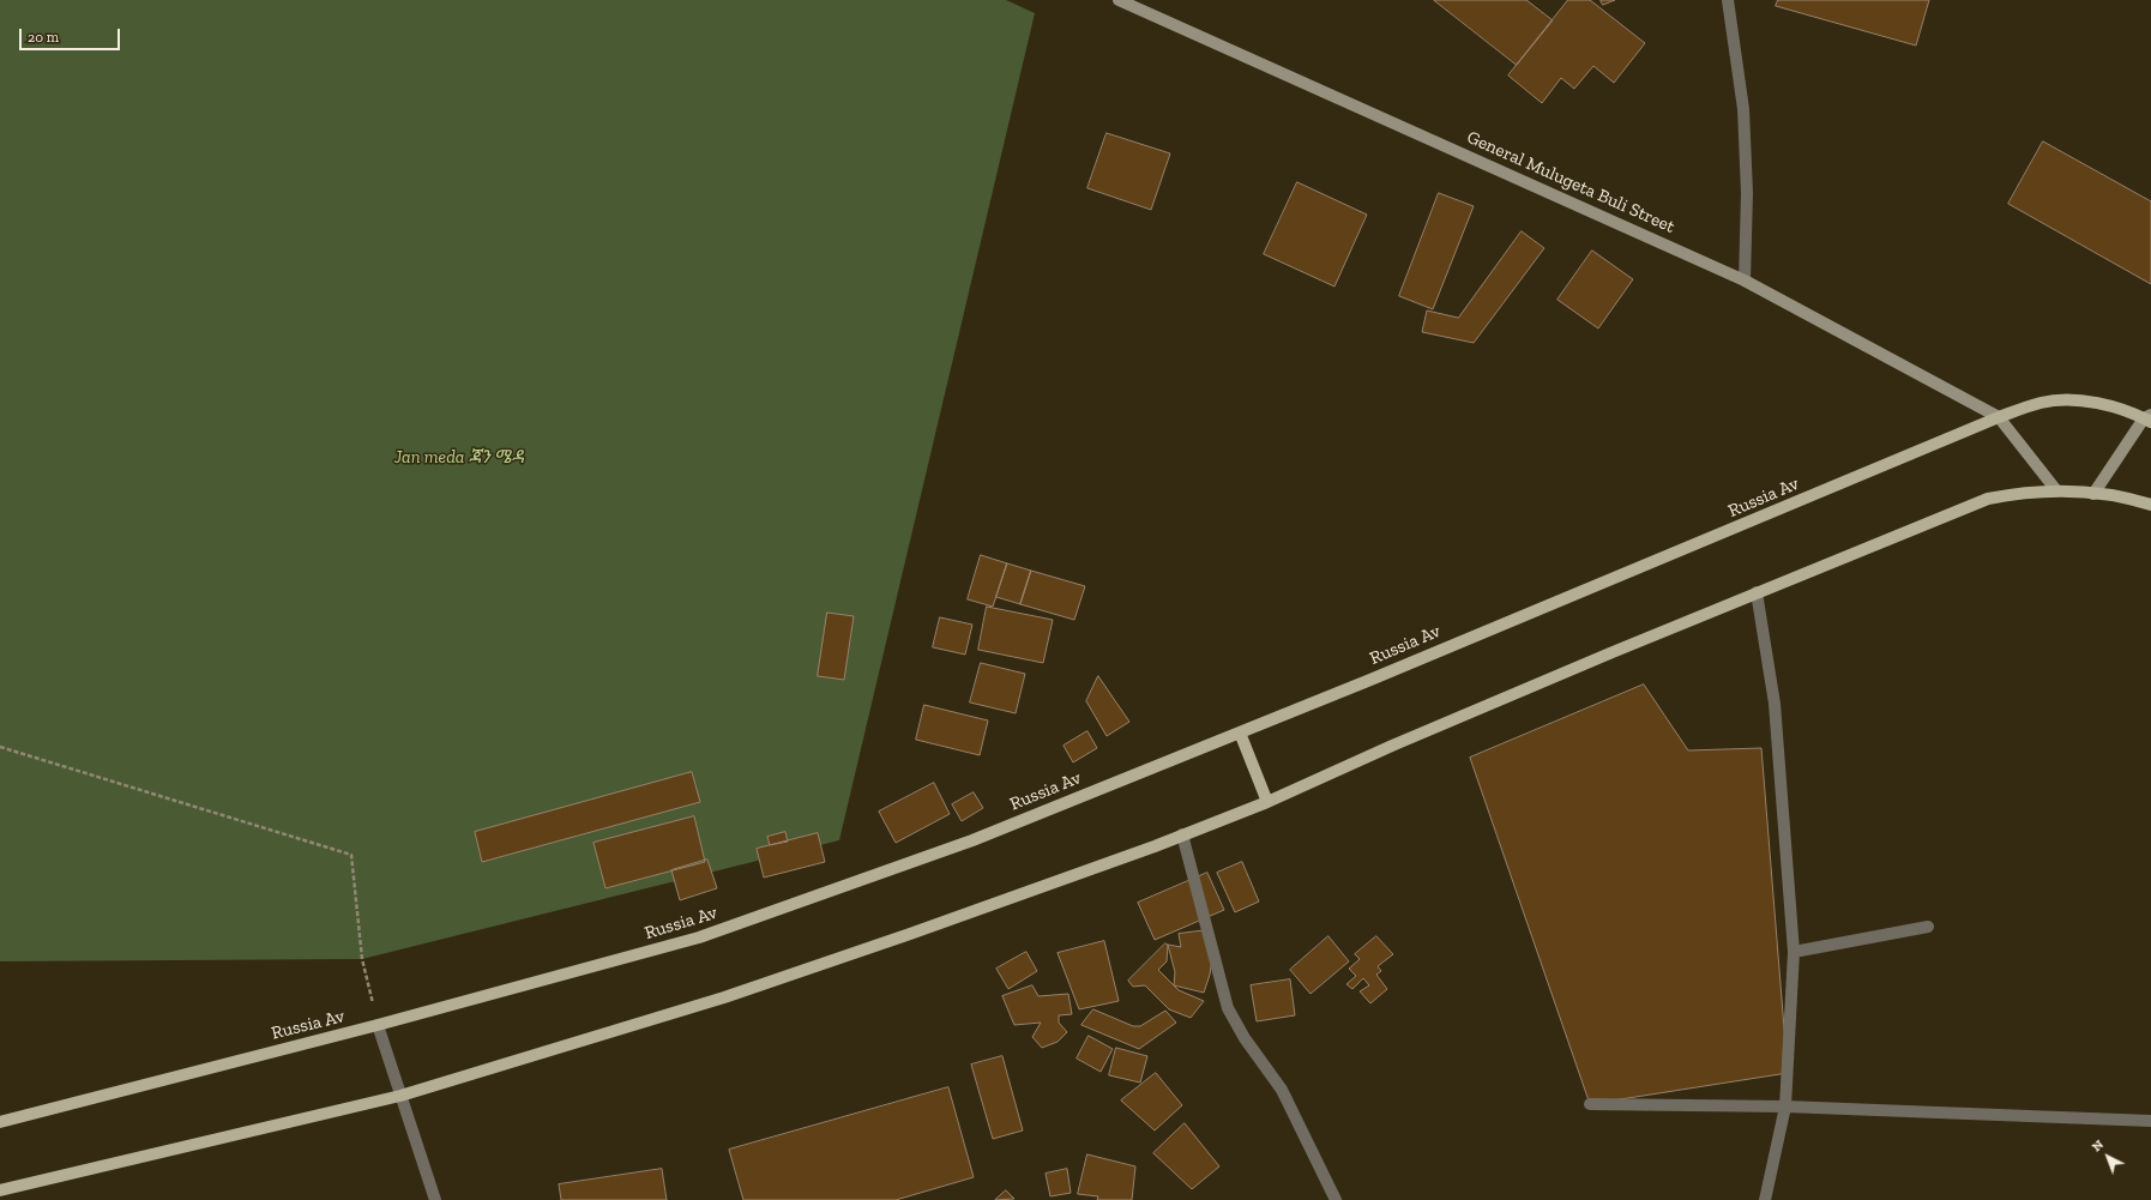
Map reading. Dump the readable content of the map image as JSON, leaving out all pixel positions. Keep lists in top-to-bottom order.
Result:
{
  "streets": {
    "main road": ["General Mulugeta Buli Street", "Russia Av"]
  },
  "crossings": [
    ["General Mulugeta Buli Street", "Russia Av"]
  ],
  "parks": ["Jan meda ጃን ሜዳ"],
  "scale_bar": "20 m",
  "north": "top left"
}
